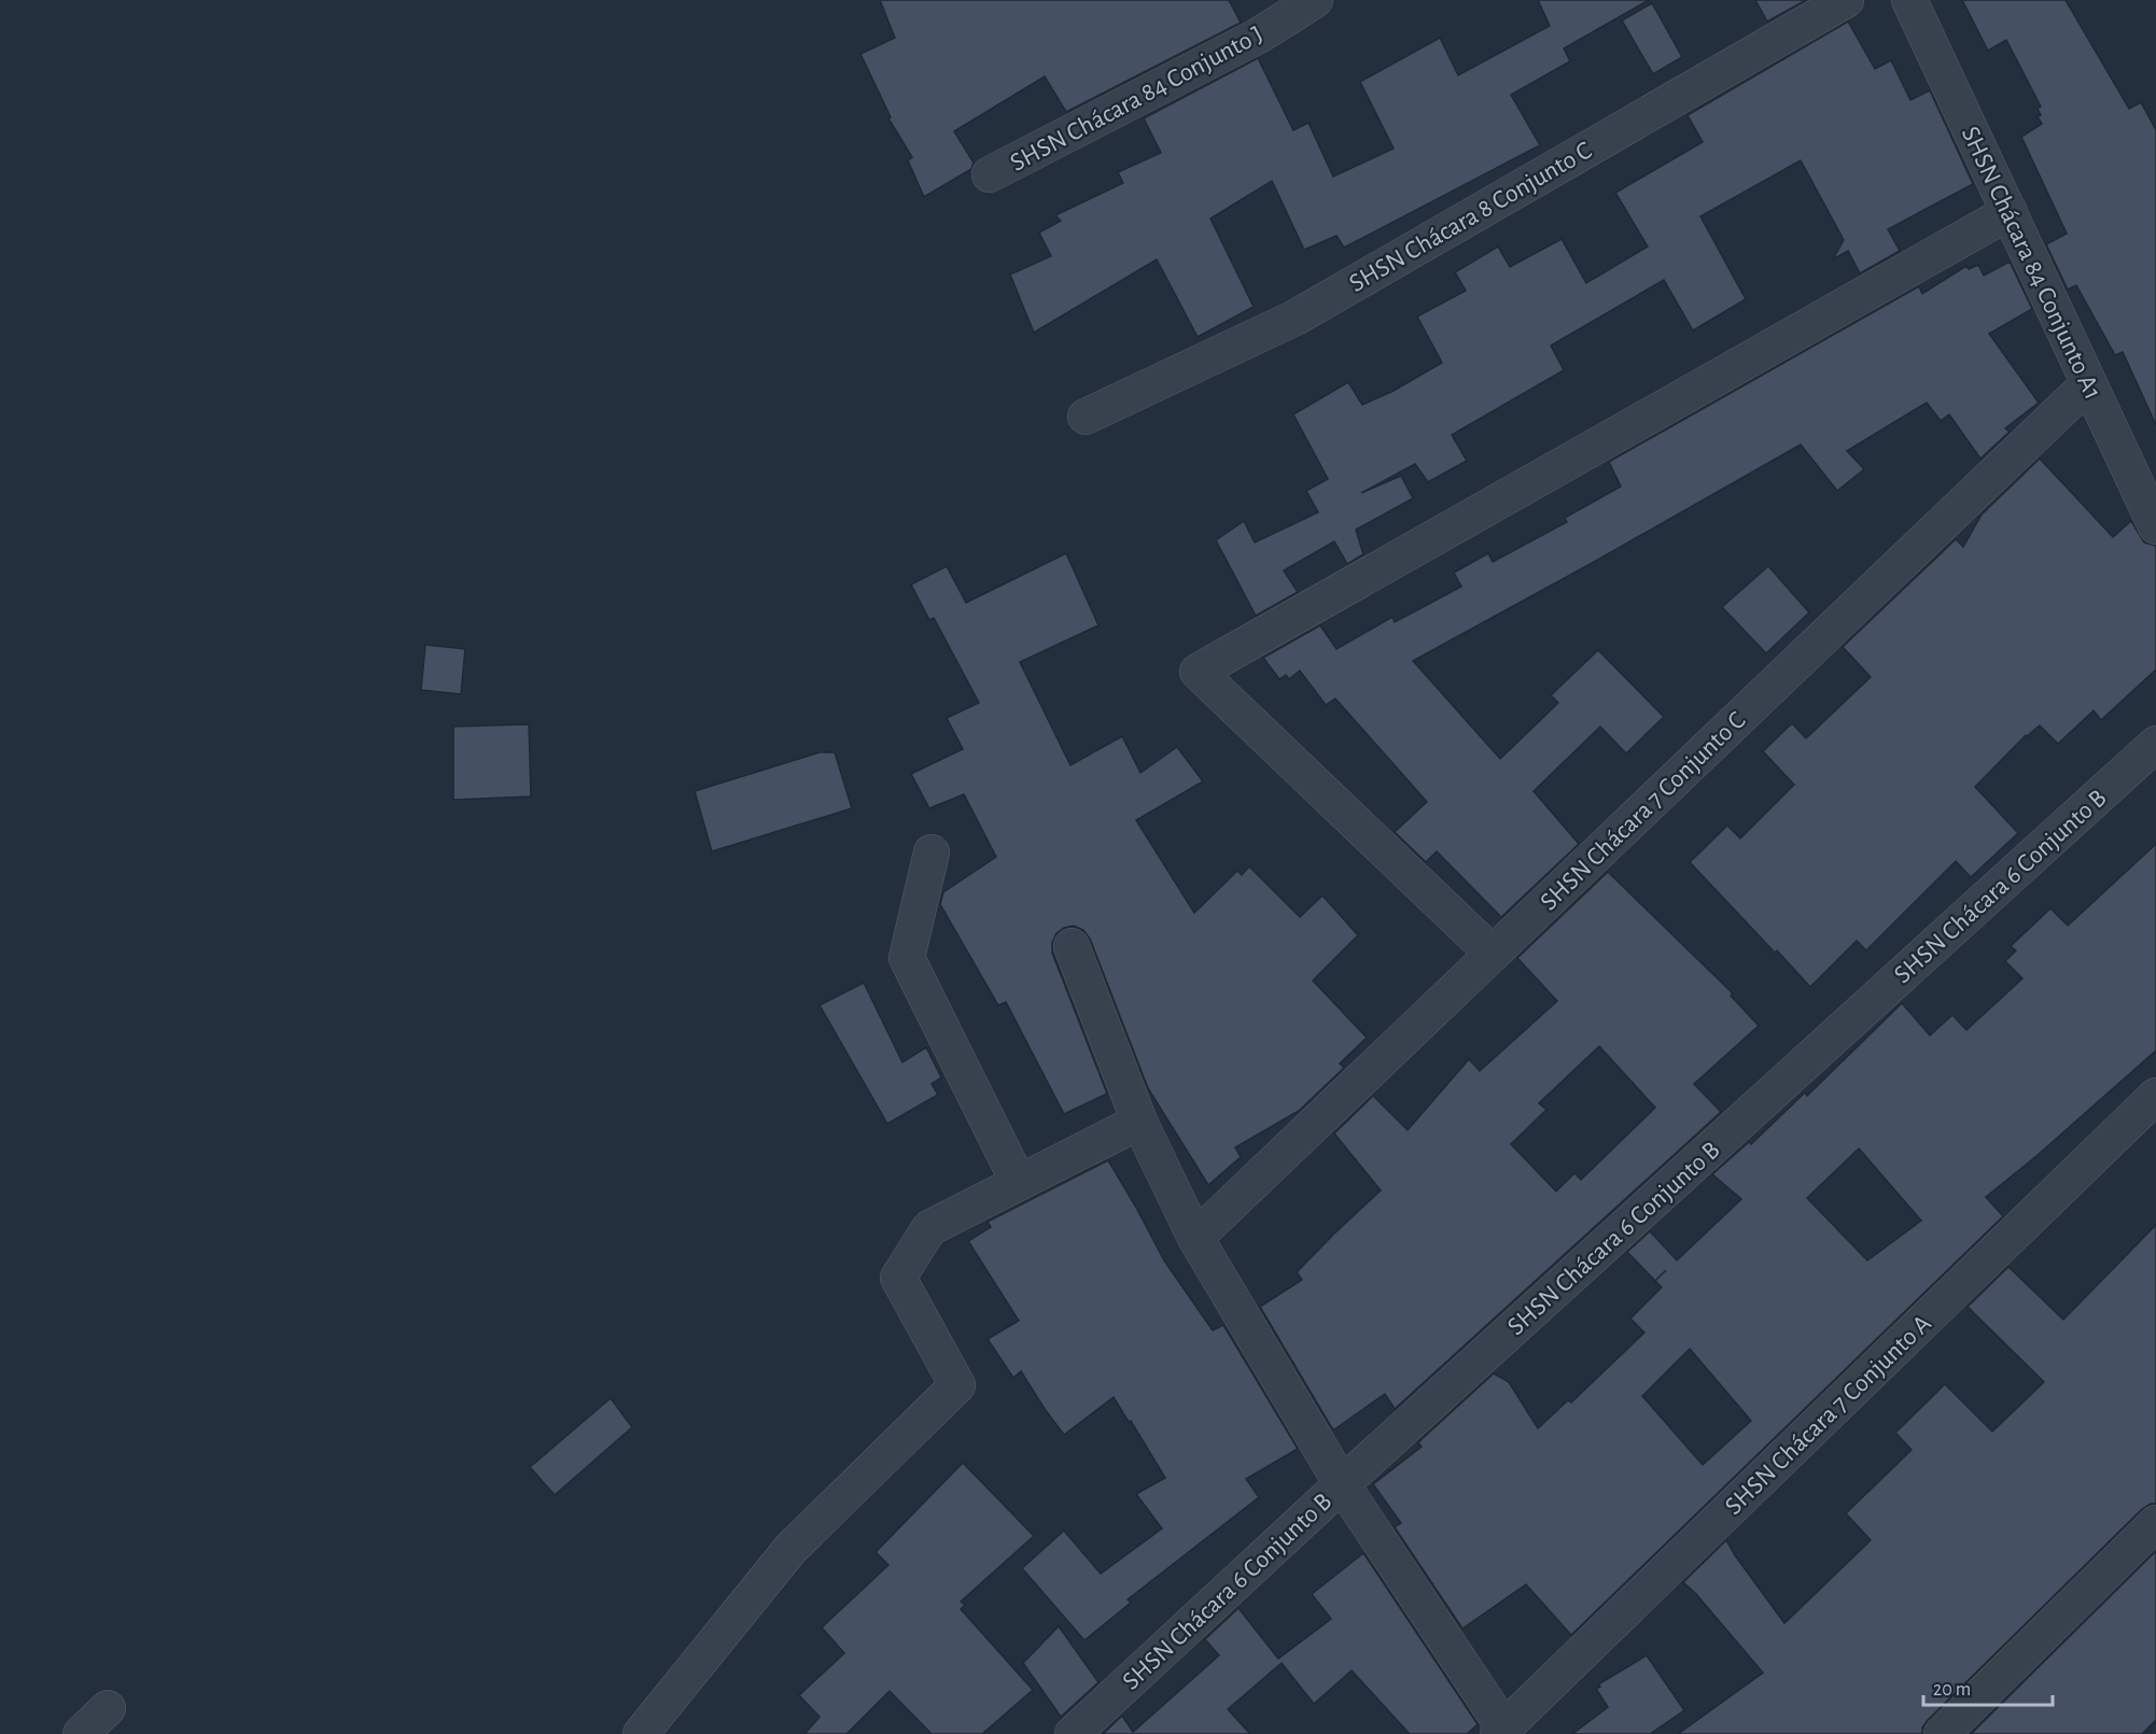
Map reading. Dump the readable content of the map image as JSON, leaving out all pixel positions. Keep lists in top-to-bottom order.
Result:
{
  "streets": {
    "street": [
      "SHSN Chácara 84 Conjunto J",
      "SHSN Chácara 8 Conjunto C",
      "SHSN Chácara 84 Conjunto A1",
      "SHSN Chácara 7 Conjunto C",
      "SHSN Chácara 6 Conjunto B",
      "SHSN Chácara 7 Conjunto A"
    ]
  },
  "crossings": [
    ["SHSN Chácara 84 Conjunto A1", "SHSN Chácara 7 Conjunto C"]
  ],
  "scale_bar": "20 m"
}
